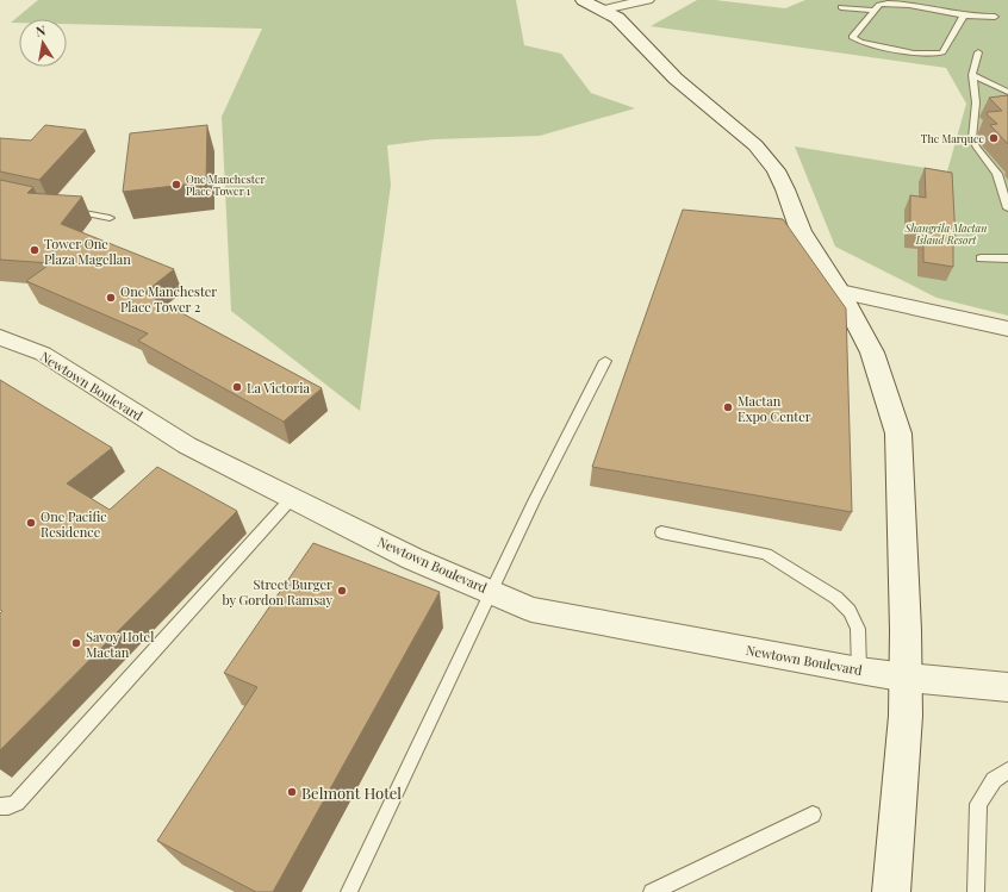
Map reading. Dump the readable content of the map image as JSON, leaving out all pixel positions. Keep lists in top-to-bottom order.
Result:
{
  "streets": {
    "street": ["Newtown Boulevard"]
  },
  "parks": ["Shangrila Mactan Island Resort"],
  "places": [
    "The Marquee",
    "One Manchester Place Tower 1",
    "Tower One Plaza Magellan",
    "One Manchester Place Tower 2",
    "La Victoria",
    "Mactan Expo Center",
    "One Pacific Residence",
    "Street Burger by Gordon Ramsay",
    "Savoy Hotel Mactan",
    "Belmont Hotel"
  ],
  "north": "top"
}
